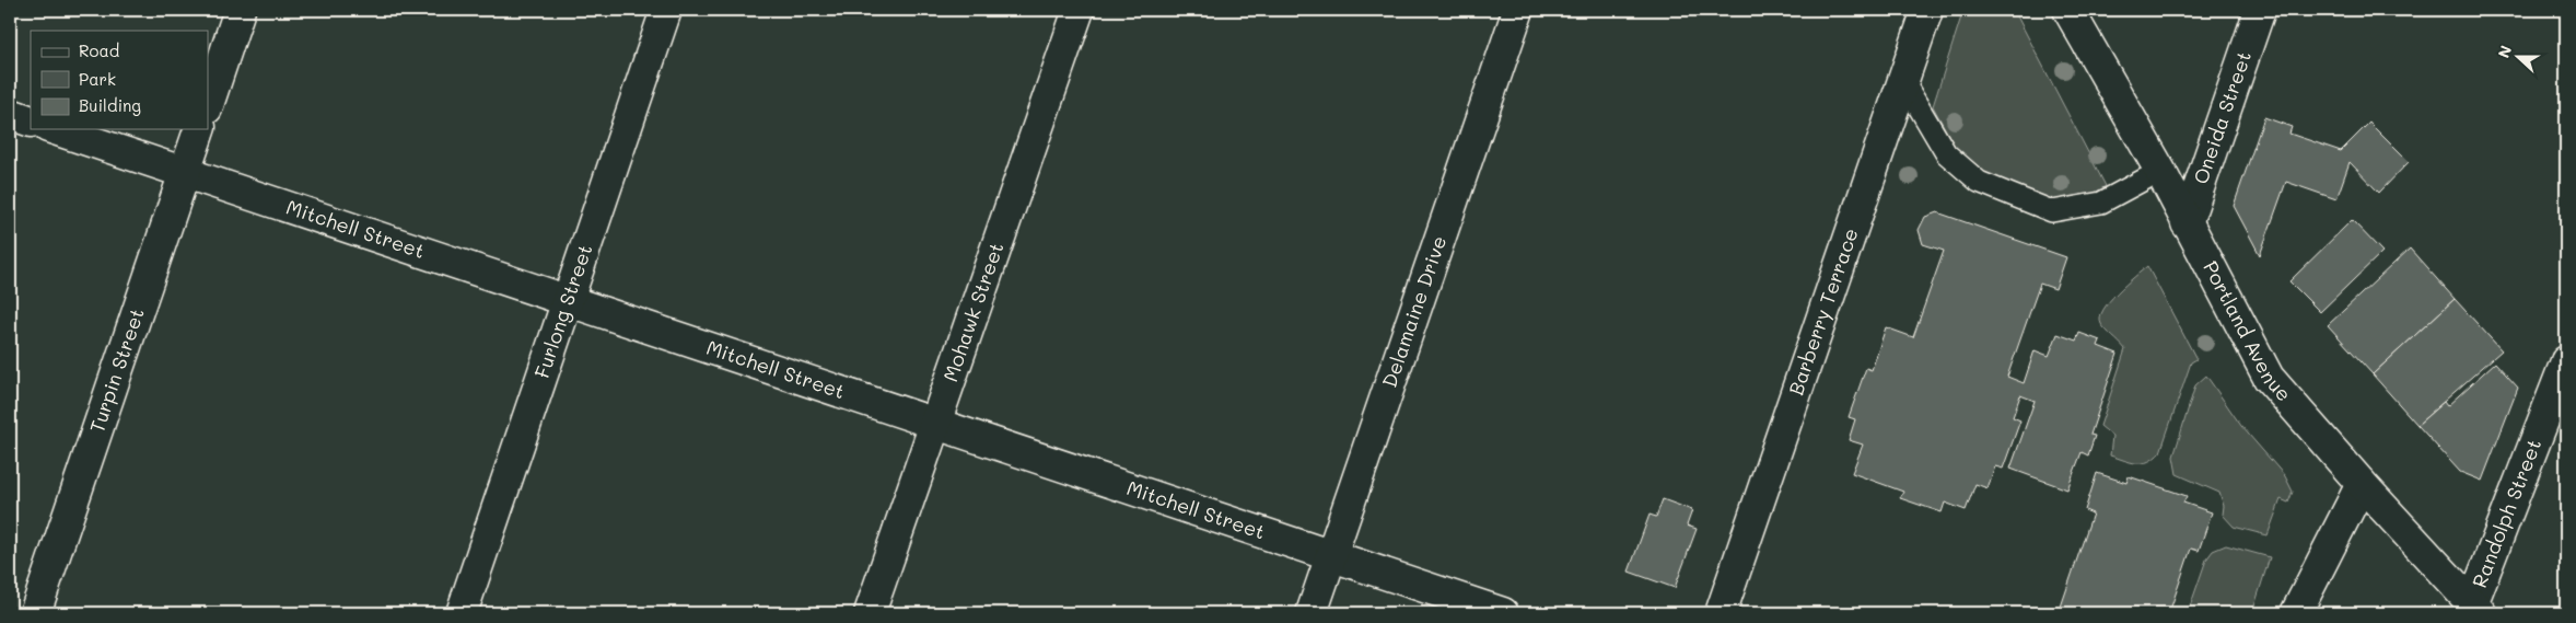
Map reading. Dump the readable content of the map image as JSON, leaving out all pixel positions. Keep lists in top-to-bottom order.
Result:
{
  "streets": {
    "street": [
      "Oneida Street",
      "Mitchell Street",
      "Furlong Street",
      "Mohawk Street",
      "Delamaine Drive",
      "Barberry Terrace",
      "Portland Avenue",
      "Turpin Street",
      "Randolph Street"
    ]
  },
  "crossings": [
    ["Oneida Street", "Portland Avenue"],
    ["Mitchell Street", "Furlong Street"],
    ["Mitchell Street", "Mohawk Street"],
    ["Mitchell Street", "Delamaine Drive"],
    ["Mitchell Street", "Turpin Street"],
    ["Portland Avenue", "Randolph Street"]
  ],
  "legend": ["Road", "Park", "Building"],
  "north": "left"
}
